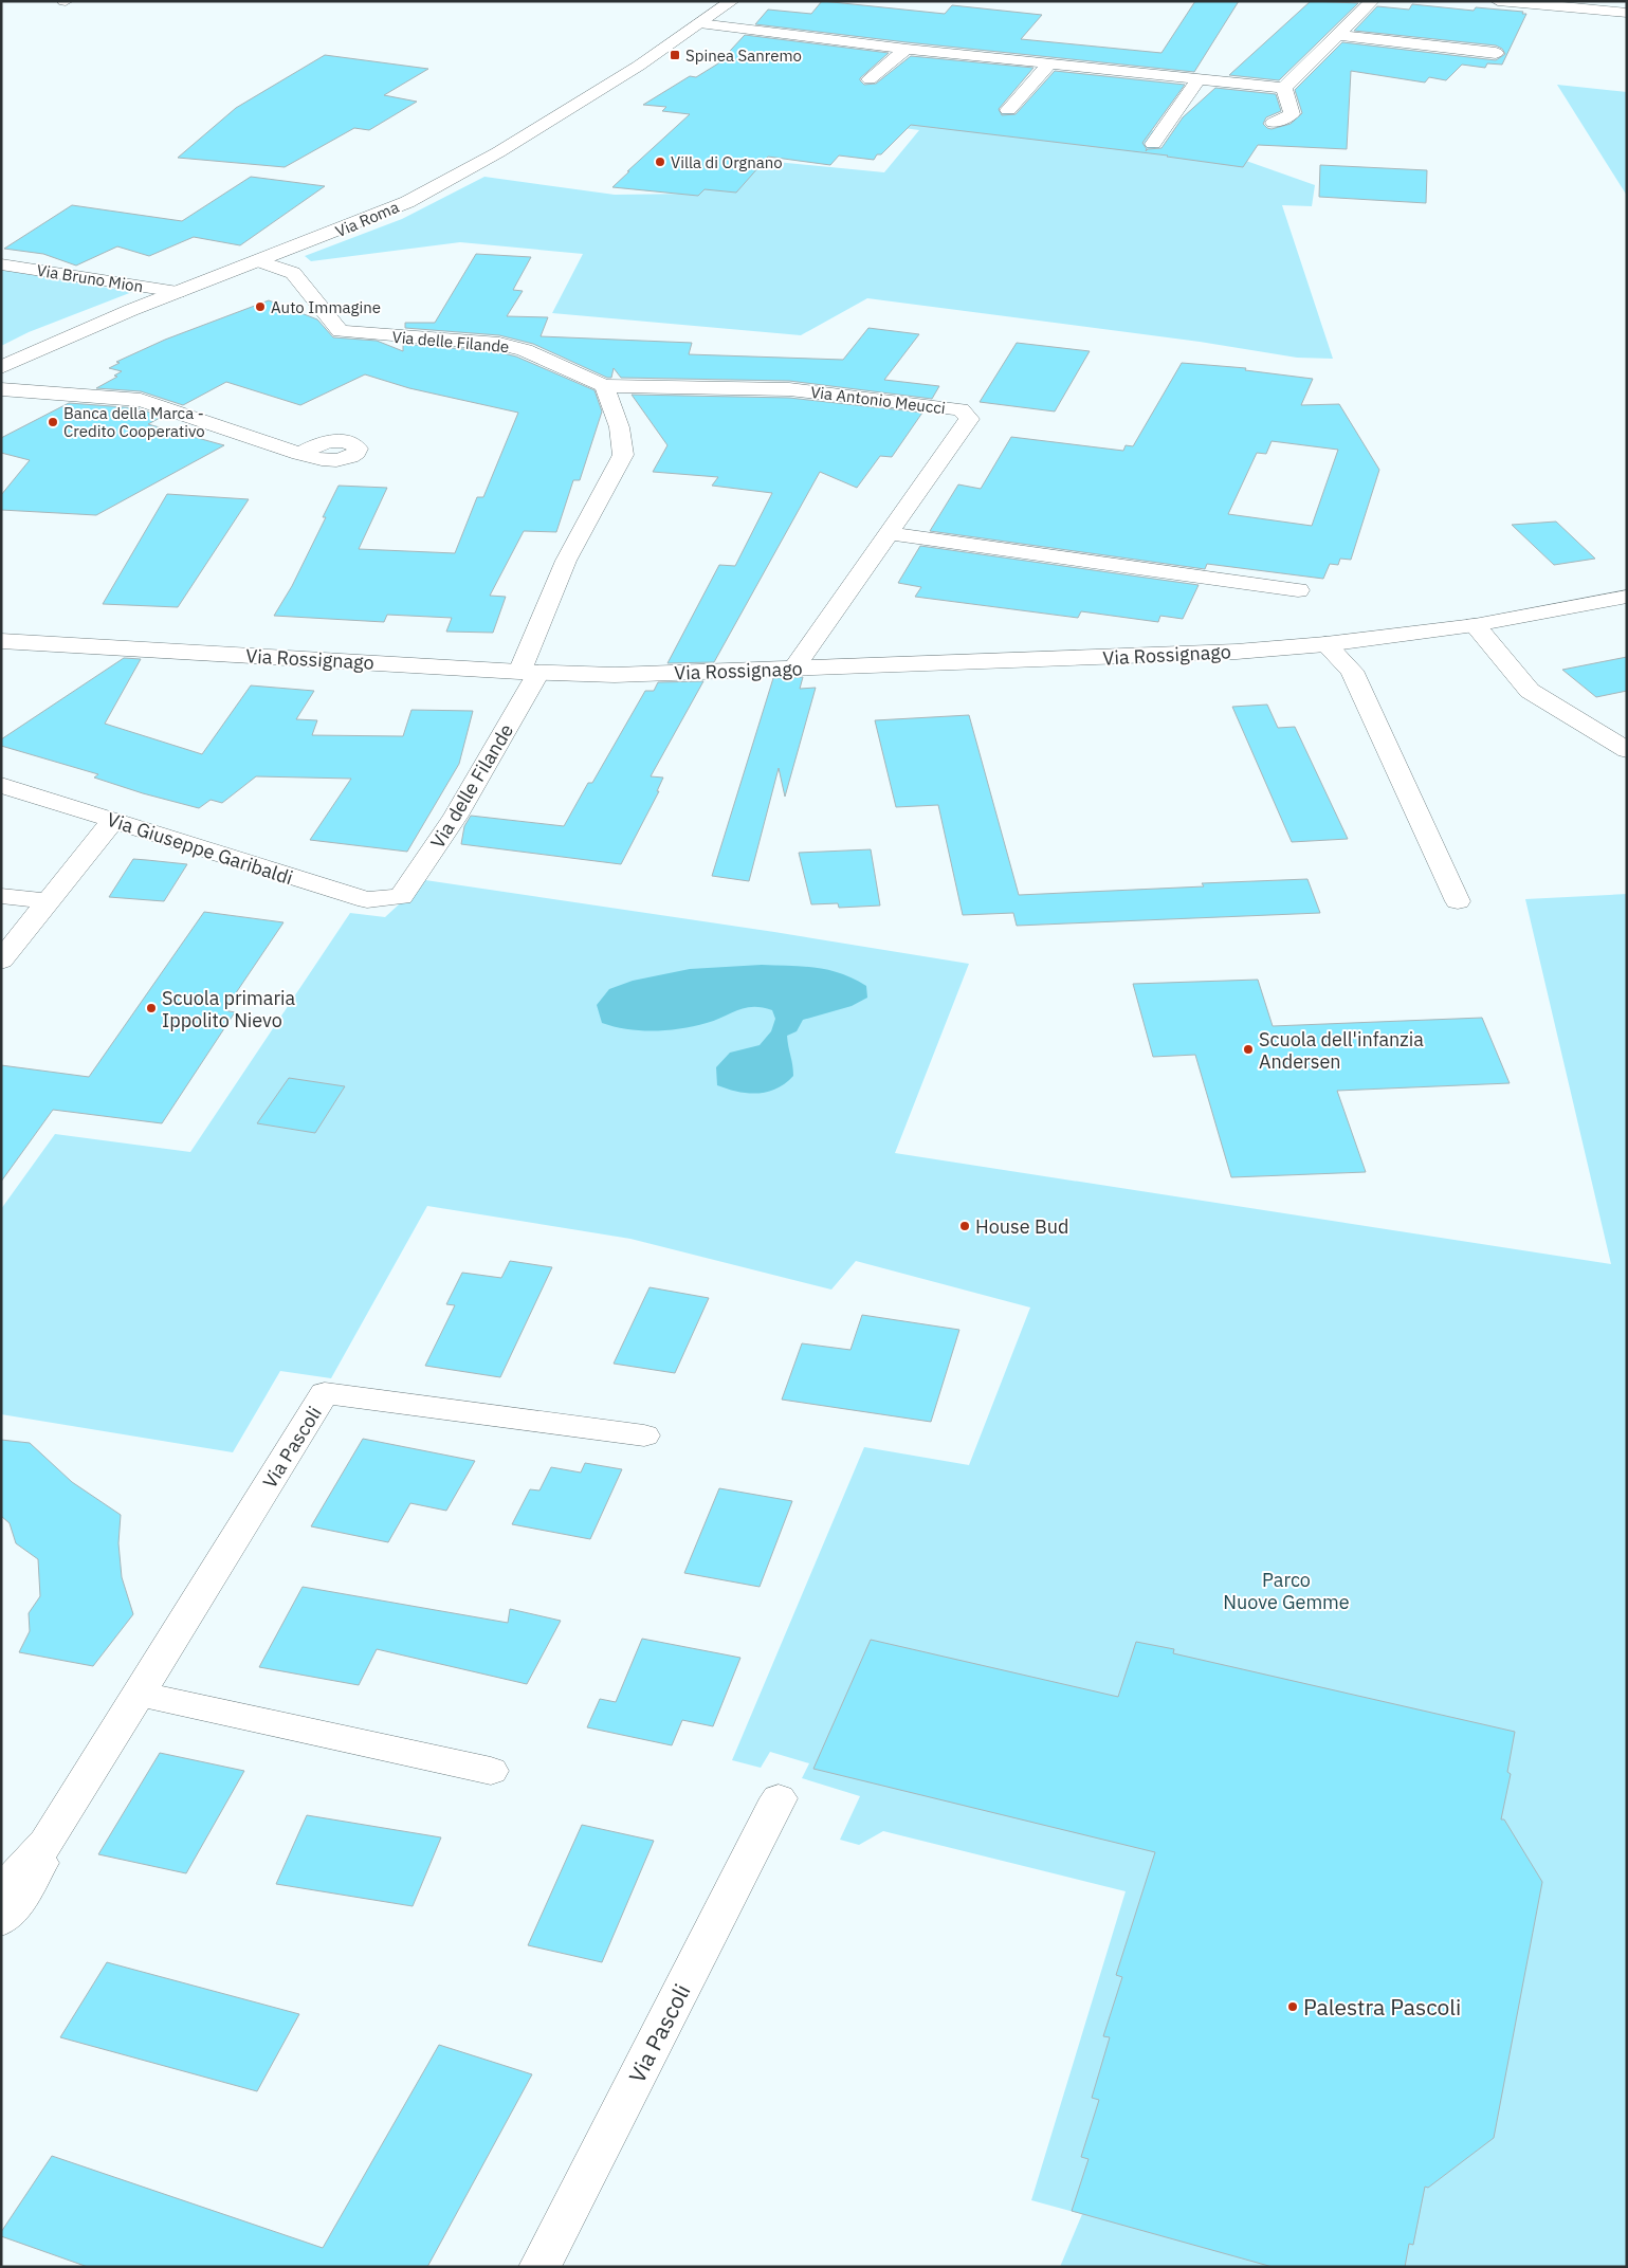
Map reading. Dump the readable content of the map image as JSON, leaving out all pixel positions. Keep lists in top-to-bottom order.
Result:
{
  "streets": {
    "street": [
      "Via Roma",
      "Via Bruno Mion",
      "Via delle Filande",
      "Via Antonio Meucci",
      "Via Rossignago",
      "Via Giuseppe Garibaldi",
      "Via Pascoli"
    ]
  },
  "crossings": [
    ["Via Roma", "Via Bruno Mion"],
    ["Via Roma", "Via delle Filande"],
    ["Via delle Filande", "Via Antonio Meucci"],
    ["Via delle Filande", "Via Rossignago"],
    ["Via delle Filande", "Via Giuseppe Garibaldi"],
    ["Via Antonio Meucci", "Via Rossignago"]
  ],
  "parks": ["Parco Nuove Gemme"],
  "places": {
    "transit": ["Spinea Sanremo"],
    "other": [
      "Villa di Orgnano",
      "Auto Immagine",
      "Banca della Marca - Credito Cooperativo",
      "Scuola primaria Ippolito Nievo",
      "Scuola dell'infanzia Andersen",
      "House Bud",
      "Palestra Pascoli"
    ]
  }
}
